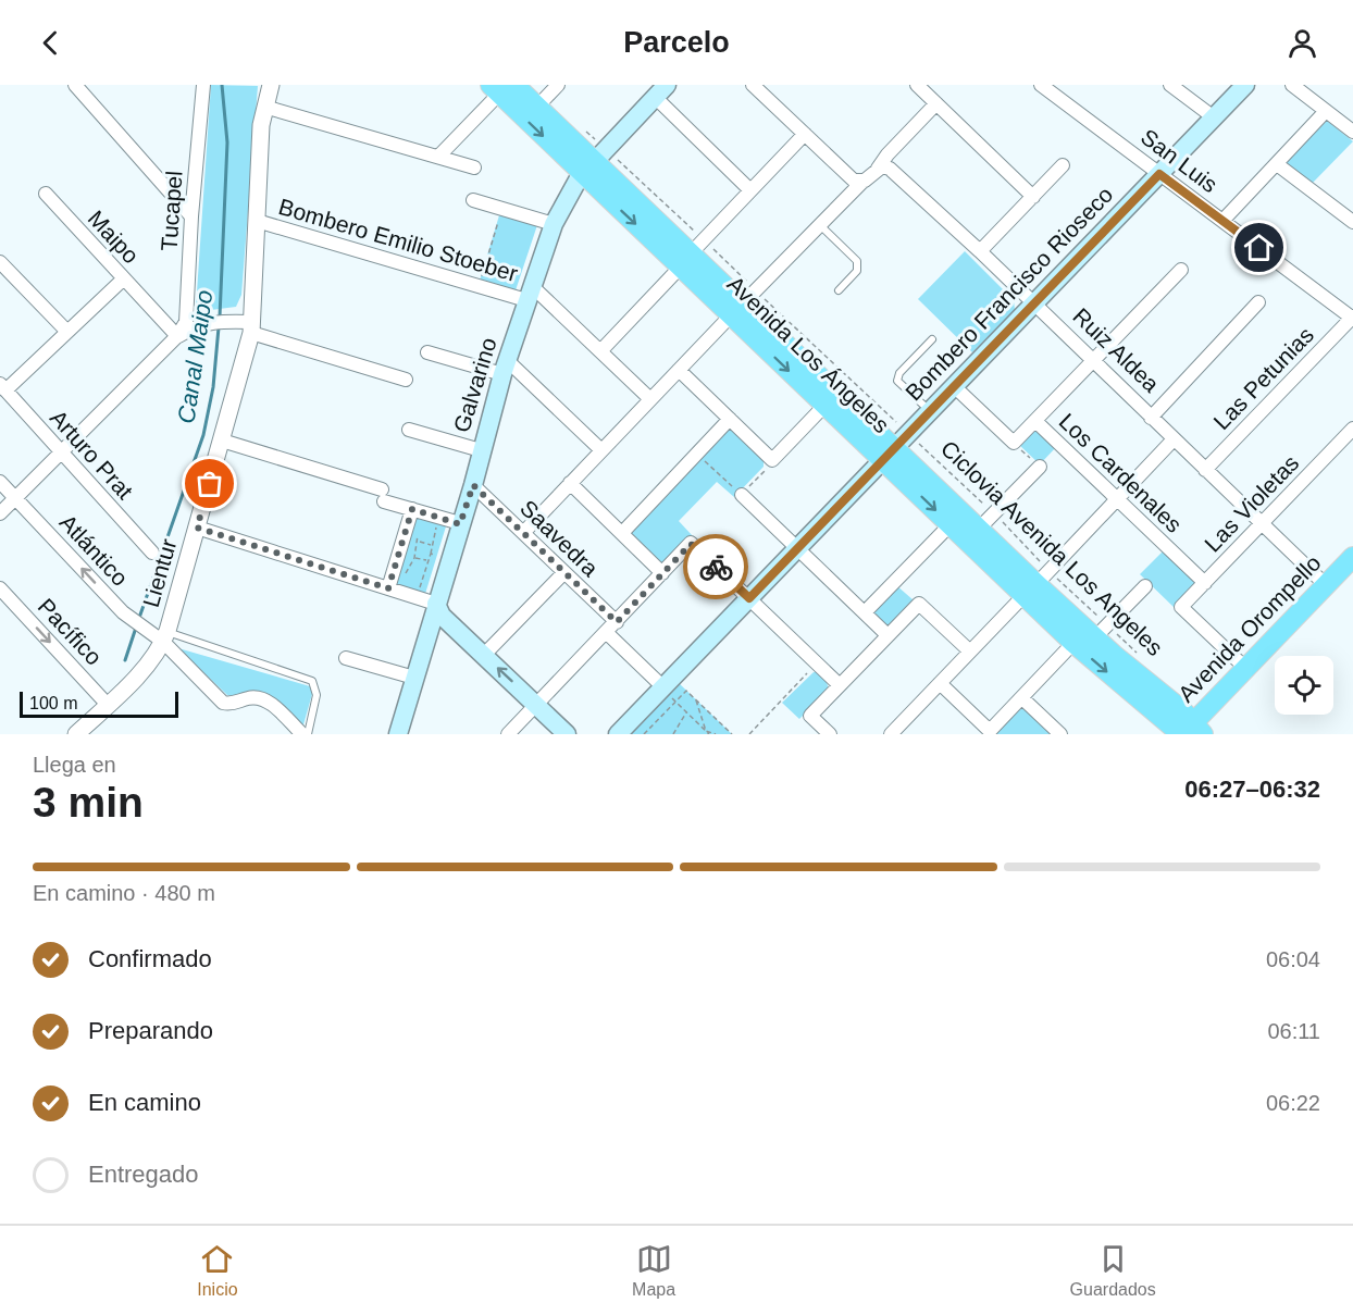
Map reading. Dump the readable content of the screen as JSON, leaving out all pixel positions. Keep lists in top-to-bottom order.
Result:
{
  "streets": {
    "main road": [
      "Bombero Francisco Rioseco",
      "Avenida Los Ángeles",
      "Galvarino",
      "Avenida Orompello"
    ],
    "street": [
      "San Luis",
      "Tucapel",
      "Maipo",
      "Bombero Emilio Stoeber",
      "Ruiz Aldea",
      "Las Petunias",
      "Arturo Prat",
      "Los Cardenales",
      "Las Violetas",
      "Saavedra",
      "Atlántico",
      "Lientur",
      "Pacífico"
    ],
    "path": ["Ciclovia Avenida Los Angeles"]
  },
  "crossings": [
    ["San Luis", "Bombero Francisco Rioseco"],
    ["San Luis", "Las Petunias"],
    ["Tucapel", "Maipo"],
    ["Tucapel", "Arturo Prat"],
    ["Tucapel", "Atlántico"],
    ["Tucapel", "Lientur"],
    ["Bombero Emilio Stoeber", "Galvarino"],
    ["Bombero Emilio Stoeber", "Lientur"],
    ["Bombero Francisco Rioseco", "Ruiz Aldea"],
    ["Bombero Francisco Rioseco", "Avenida Los Ángeles"],
    ["Bombero Francisco Rioseco", "Ciclovia Avenida Los Angeles"],
    ["Ruiz Aldea", "Las Petunias"],
    ["Ruiz Aldea", "Las Violetas"],
    ["Ruiz Aldea", "Avenida Orompello"],
    ["Avenida Los Ángeles", "Galvarino"],
    ["Avenida Los Ángeles", "Ciclovia Avenida Los Angeles"],
    ["Avenida Los Ángeles", "Avenida Orompello"],
    ["Galvarino", "Saavedra"],
    ["Galvarino", "Ciclovia Avenida Los Angeles"],
    ["Los Cardenales", "Las Violetas"],
    ["Las Violetas", "Avenida Orompello"],
    ["Atlántico", "Lientur"],
    ["Lientur", "Pacífico"]
  ],
  "one_way": ["Atlántico", "Pacífico"],
  "water": ["Canal Maipo"],
  "scale_bar": "100 m",
  "page": {
    "header": "Parcelo",
    "scale": "100 m",
    "heading": ["3 min", "Llega en", "06:27–06:32"],
    "bar": "En camino · 480 m",
    "list": [
      ["Confirmado", "06:04"],
      ["Preparando", "06:11"],
      ["En camino", "06:22"],
      "Entregado"
    ],
    "tabs": ["Inicio", "Mapa", "Guardados"]
  }
}
